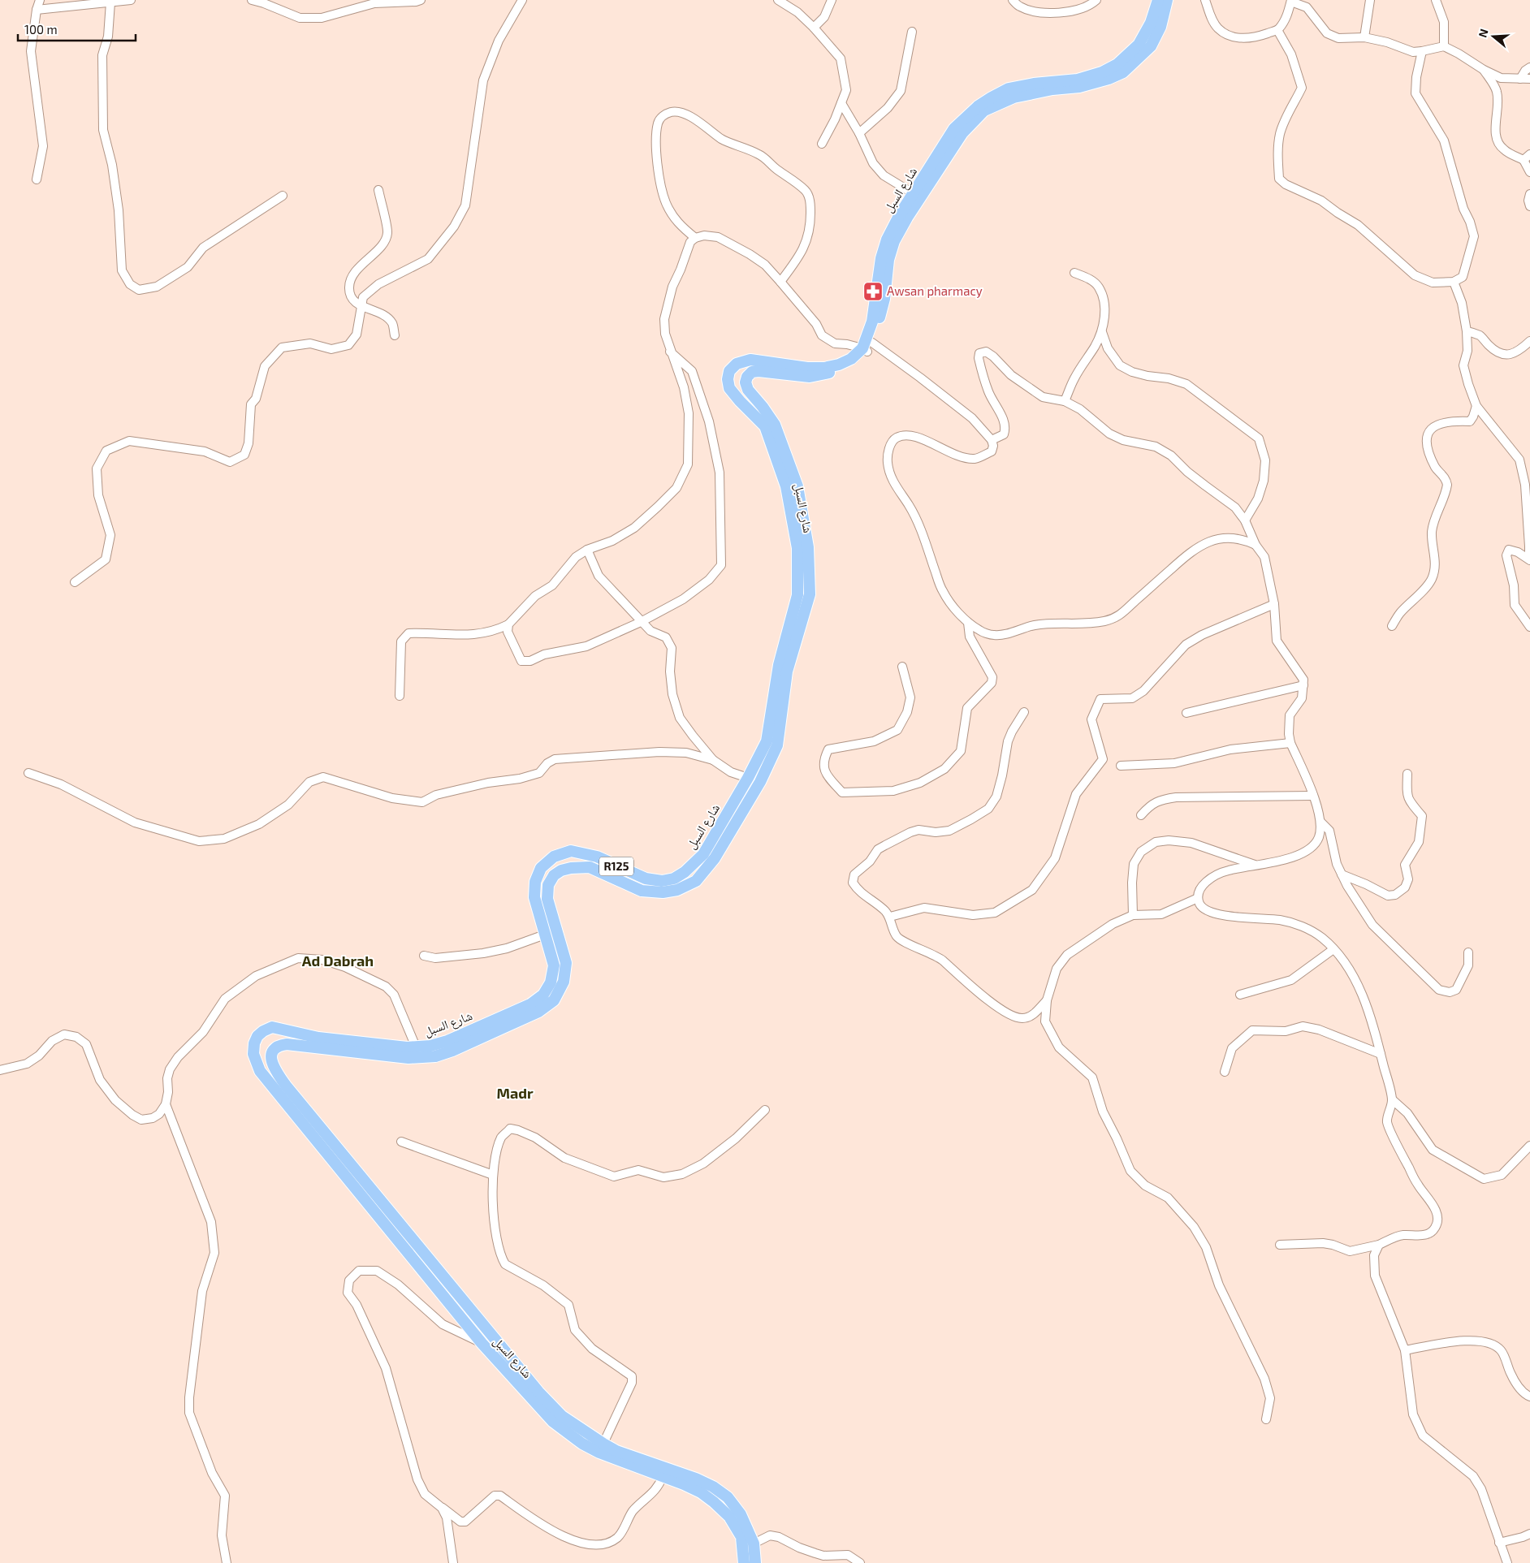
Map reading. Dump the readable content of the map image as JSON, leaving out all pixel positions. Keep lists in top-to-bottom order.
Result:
{
  "streets": {
    "main road": ["شارع السبل", "R125"]
  },
  "districts": ["Ad Dabrah", "Madr"],
  "places": {
    "pharmacy": ["Awsan pharmacy"]
  },
  "scale_bar": "100 m",
  "north": "left"
}
